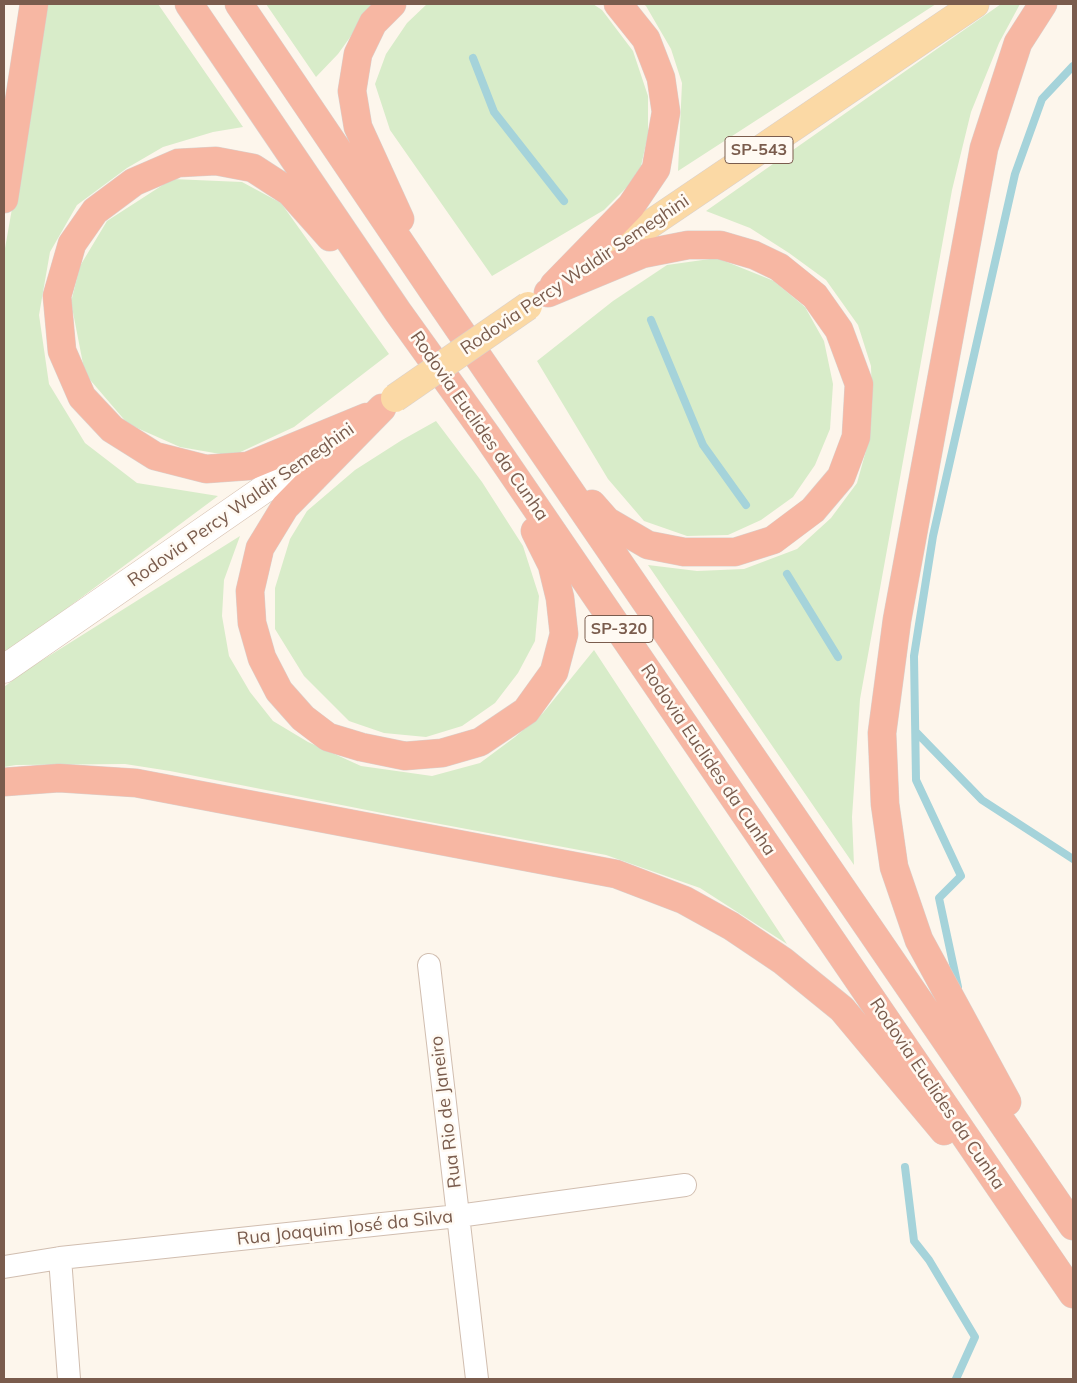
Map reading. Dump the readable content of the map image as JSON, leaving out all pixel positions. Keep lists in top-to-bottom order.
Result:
{
  "streets": {
    "highway": ["Rodovia Euclides da Cunha", "SP-320"],
    "main road": ["SP-543", "Rodovia Percy Waldir Semeghini"],
    "street": ["Rua Rio de Janeiro", "Rua Joaquim José da Silva"]
  },
  "crossings": [
    ["Rua Rio de Janeiro", "Rua Joaquim José da Silva"]
  ]
}
